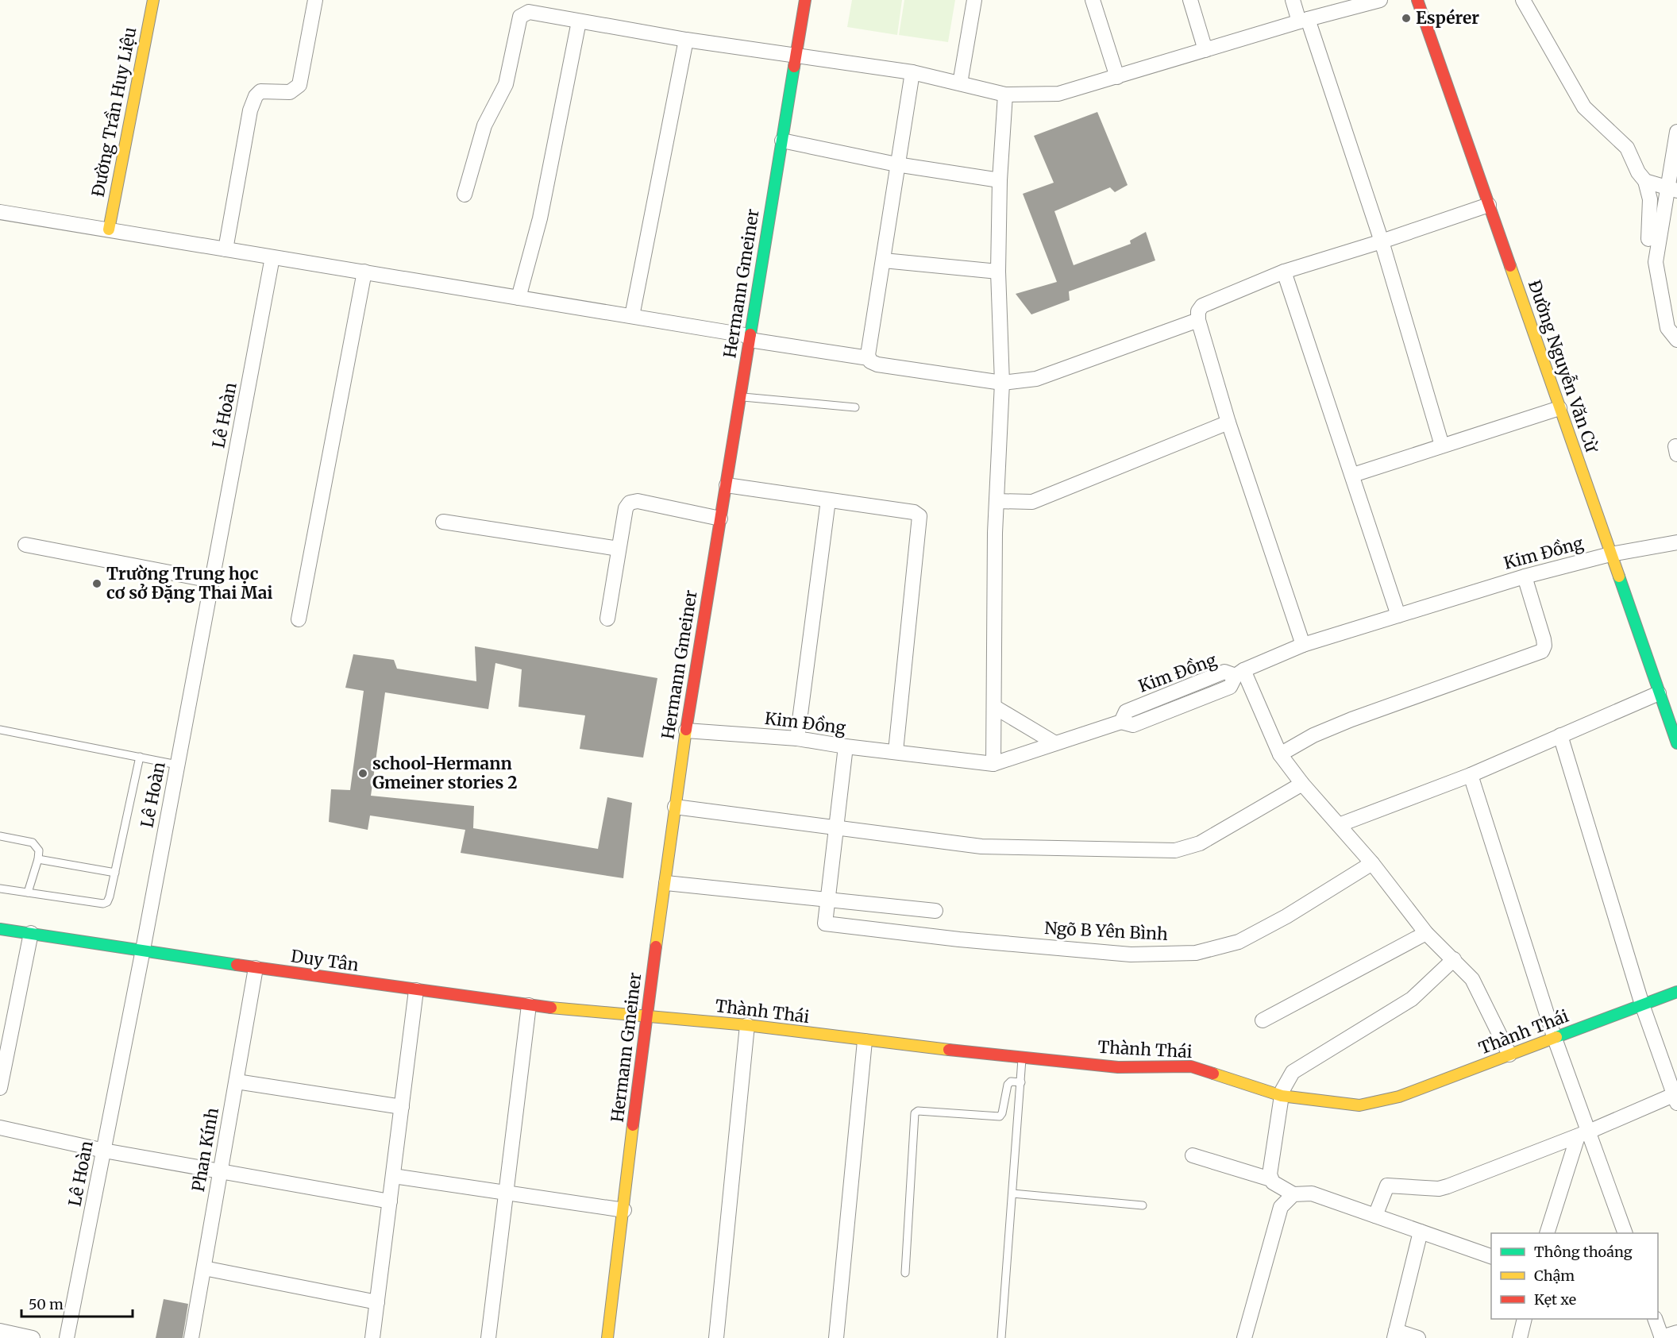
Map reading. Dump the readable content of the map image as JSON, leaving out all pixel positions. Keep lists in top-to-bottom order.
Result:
{
  "streets": {
    "street": [
      "Đường Trần Huy Liệu",
      "Hermann Gmeiner",
      "Đường Nguyễn Văn Cừ",
      "Lê Hoàn",
      "Kim Đồng",
      "Ngõ B Yên Bình",
      "Duy Tân",
      "Thành Thái",
      "Phan Kính"
    ]
  },
  "crossings": [
    ["Hermann Gmeiner", "Kim Đồng"],
    ["Hermann Gmeiner", "Duy Tân"],
    ["Hermann Gmeiner", "Thành Thái"],
    ["Đường Nguyễn Văn Cừ", "Kim Đồng"],
    ["Lê Hoàn", "Duy Tân"],
    ["Duy Tân", "Thành Thái"],
    ["Duy Tân", "Phan Kính"]
  ],
  "places": ["Espérer", "Trường Trung học cơ sở Đặng Thai Mai", "school-Hermann Gmeiner stories 2"],
  "legend": ["Thông thoáng", "Chậm", "Kẹt xe"],
  "scale_bar": "50 m"
}
